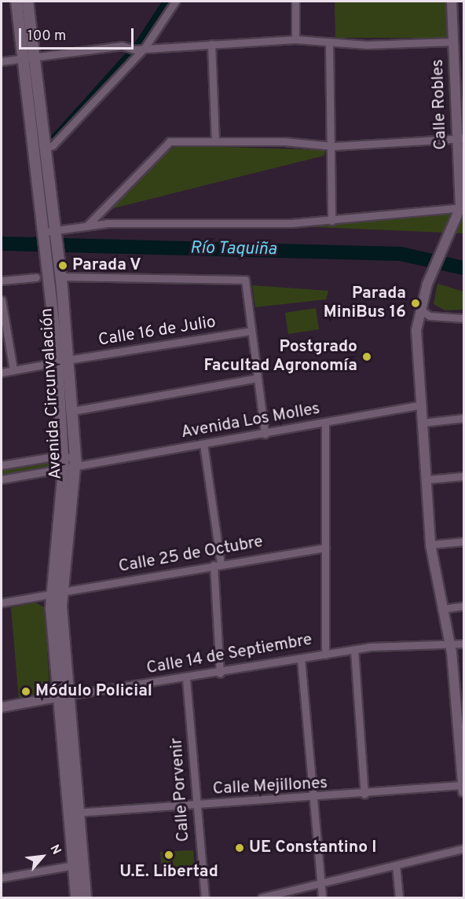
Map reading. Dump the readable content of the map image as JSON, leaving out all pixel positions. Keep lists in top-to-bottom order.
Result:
{
  "streets": {
    "main road": ["Avenida Circunvalación"],
    "street": [
      "Calle Robles",
      "Calle 16 de Julio",
      "Avenida Los Molles",
      "Calle 25 de Octubre",
      "Calle 14 de Septiembre",
      "Calle Mejillones",
      "Calle Porvenir"
    ]
  },
  "crossings": [
    ["Calle 16 de Julio", "Avenida Circunvalación"],
    ["Avenida Circunvalación", "Avenida Los Molles"],
    ["Avenida Circunvalación", "Calle 25 de Octubre"],
    ["Avenida Circunvalación", "Calle 14 de Septiembre"],
    ["Avenida Circunvalación", "Calle Mejillones"],
    ["Calle 14 de Septiembre", "Calle Porvenir"],
    ["Calle Mejillones", "Calle Porvenir"]
  ],
  "water": ["Río Taquiña"],
  "places": [
    "Parada V",
    "Parada MiniBus 16",
    "Postgrado Facultad Agronomía",
    "Módulo Policial",
    "UE Constantino I",
    "U.E. Libertad"
  ],
  "scale_bar": "100 m",
  "north": "top right"
}
